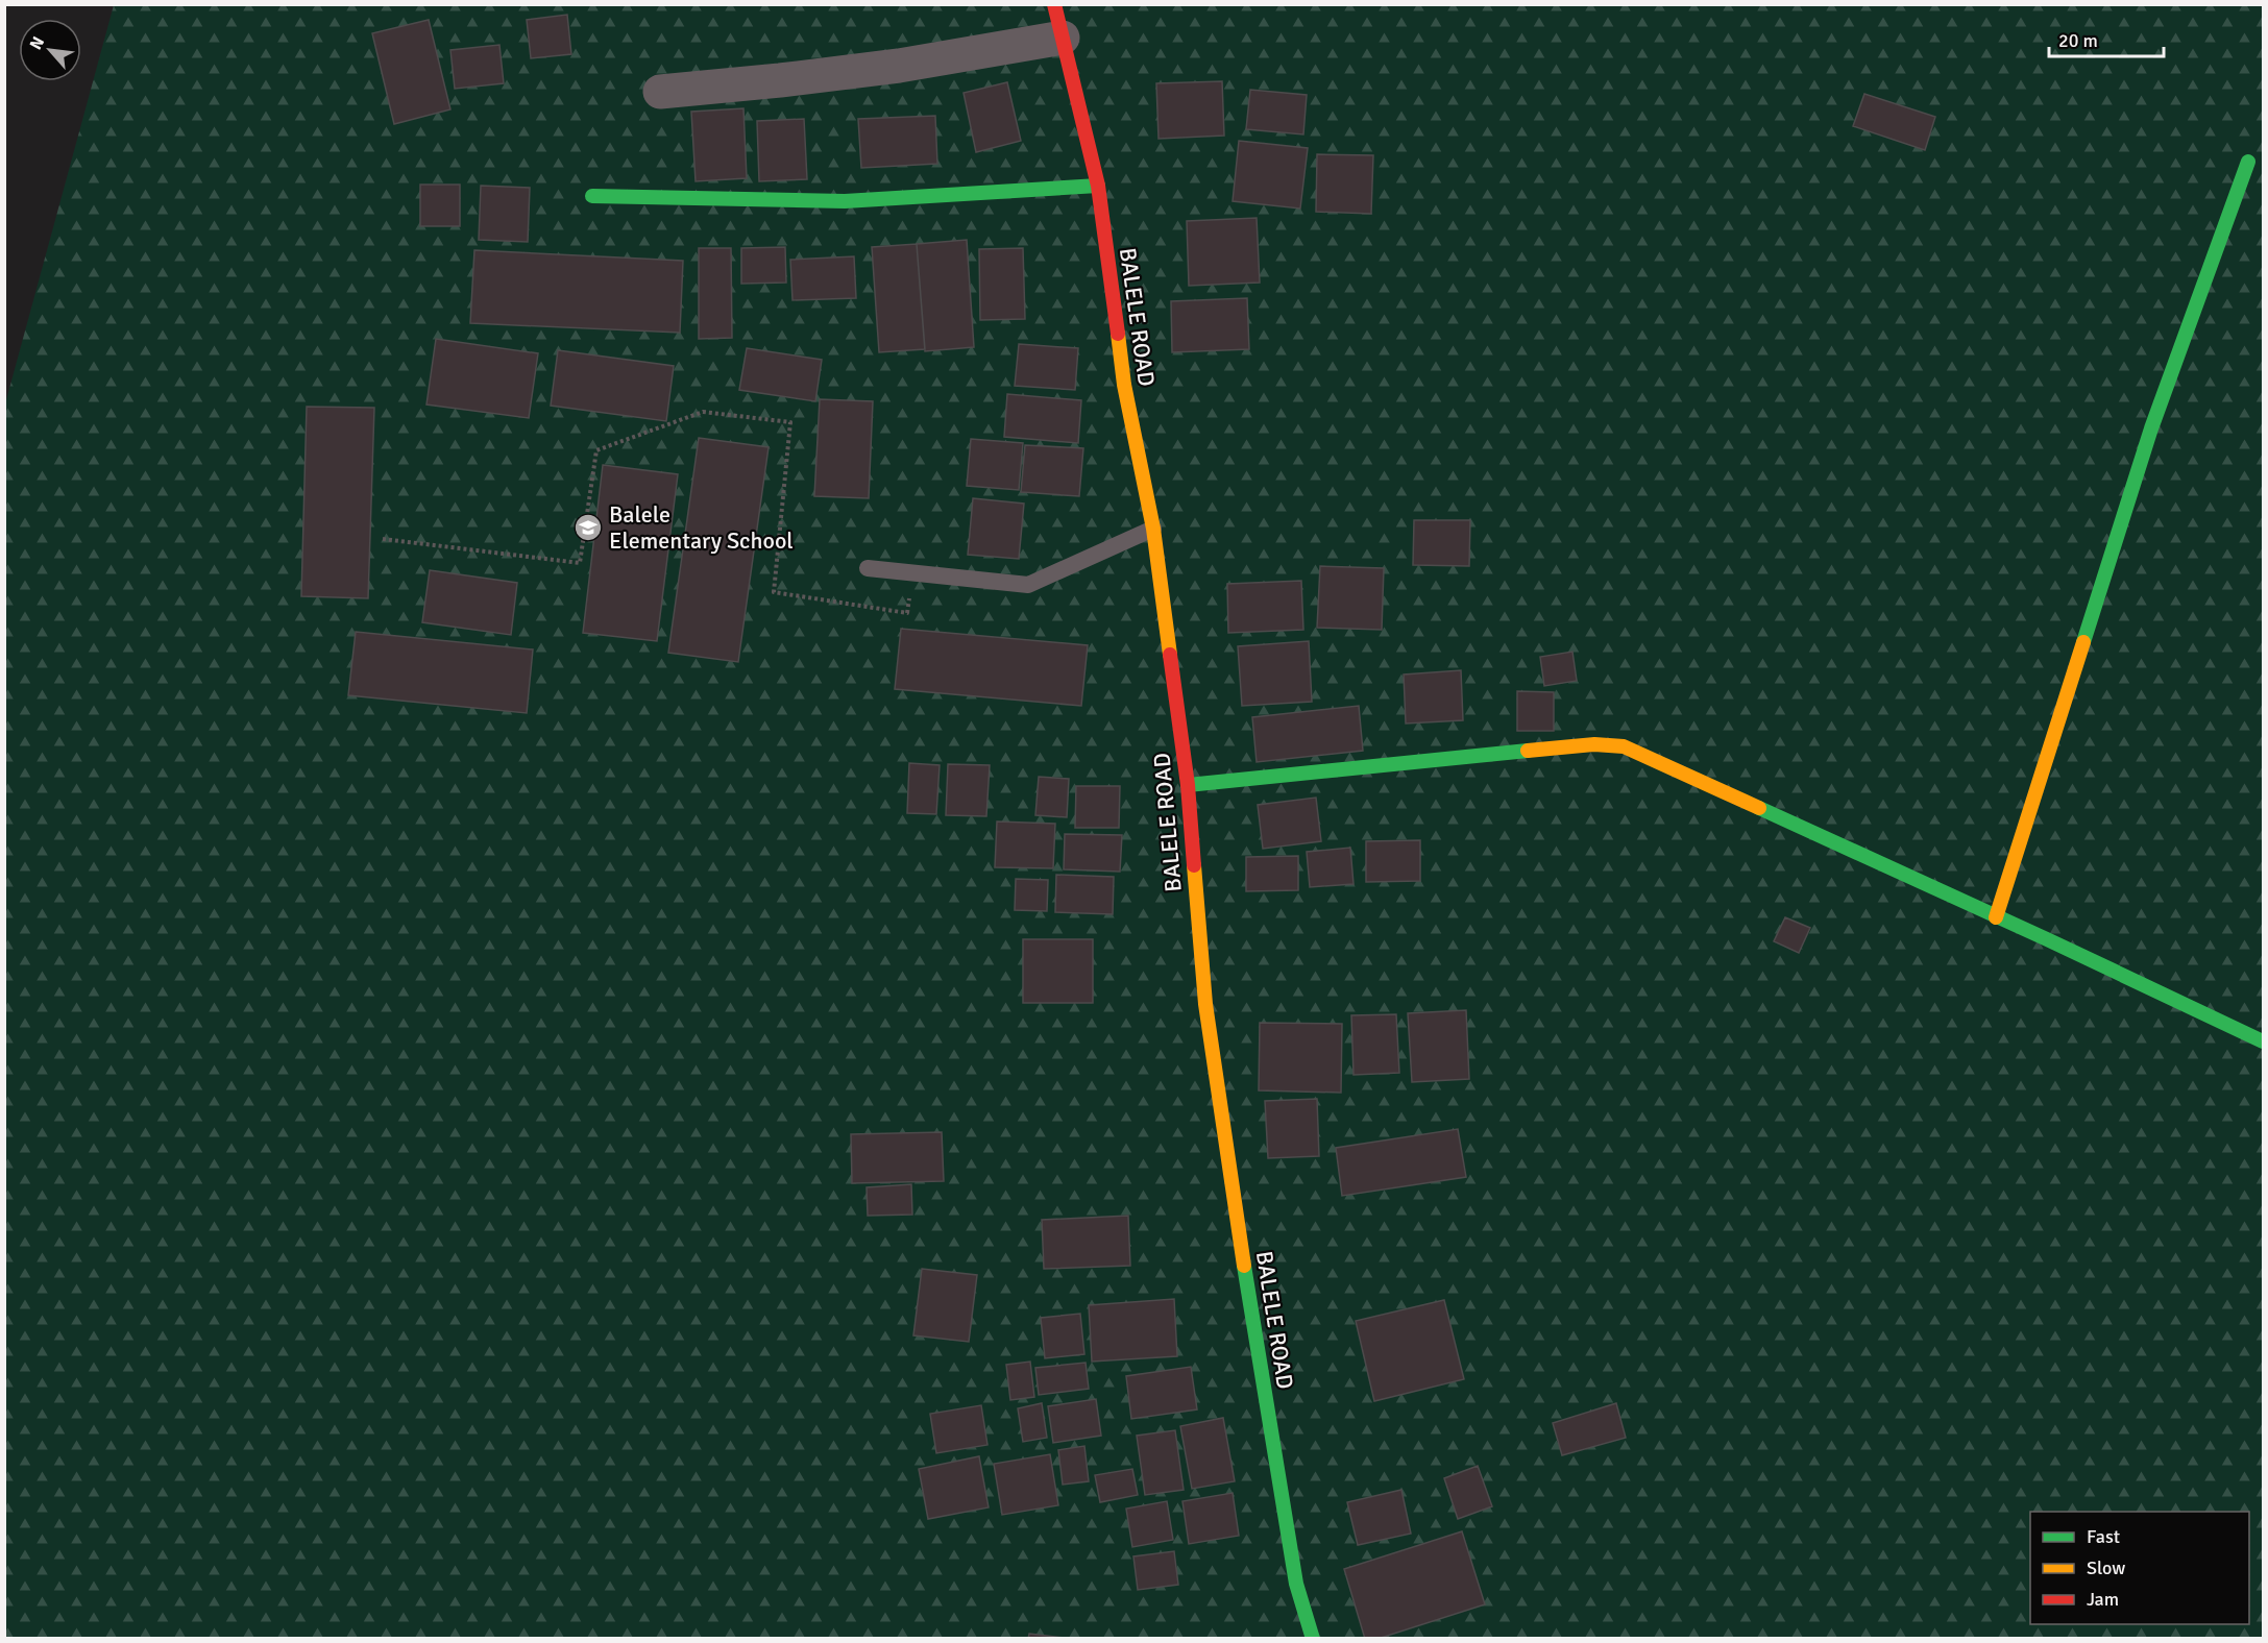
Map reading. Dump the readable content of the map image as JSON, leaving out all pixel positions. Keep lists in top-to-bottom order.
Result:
{
  "streets": {
    "street": ["BALELE ROAD"]
  },
  "places": {
    "school or university": ["Balele Elementary School"]
  },
  "legend": ["Fast", "Slow", "Jam"],
  "scale_bar": "20 m",
  "north": "top left"
}
